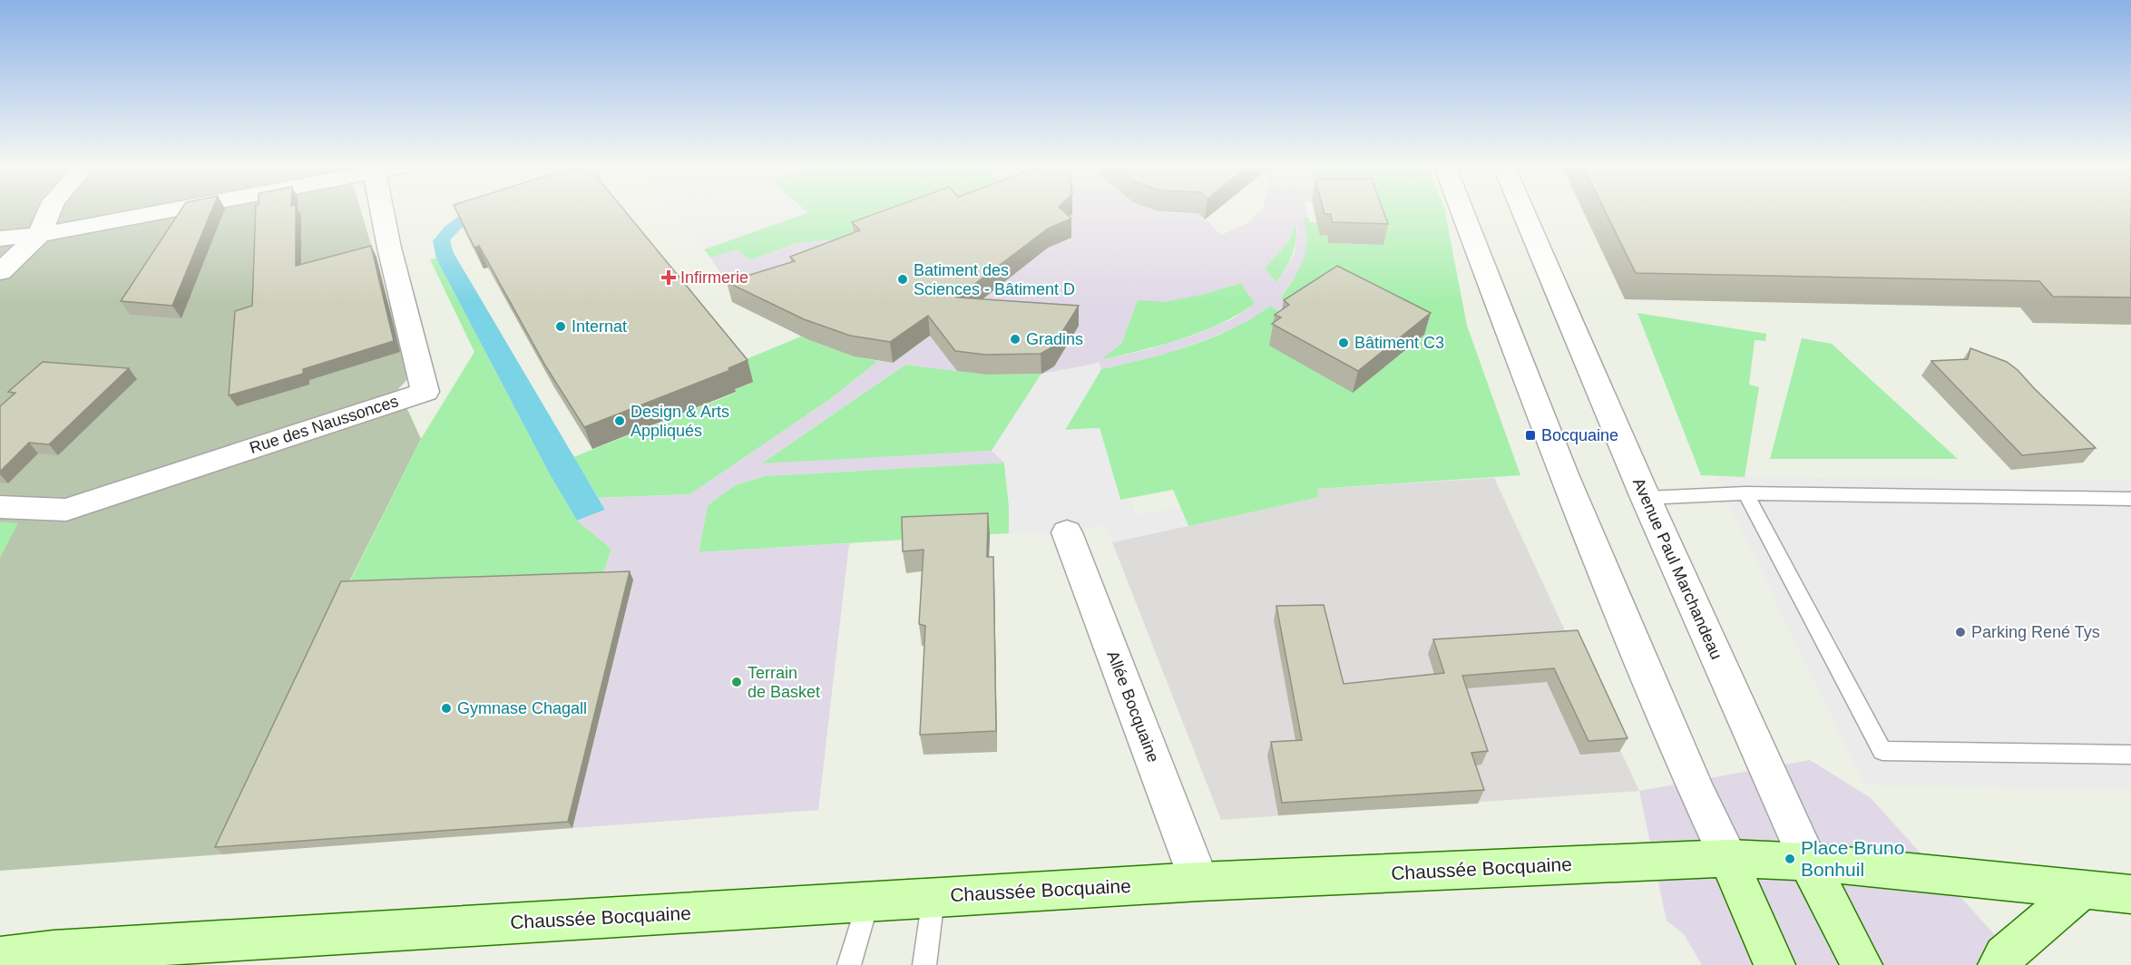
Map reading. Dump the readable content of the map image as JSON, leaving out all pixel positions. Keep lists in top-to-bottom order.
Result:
{
  "streets": {
    "main road": ["Avenue Paul Marchandeau", "Chaussée Bocquaine"],
    "street": ["Rue des Naussonces", "Allée Bocquaine"]
  },
  "crossings": [
    ["Avenue Paul Marchandeau", "Chaussée Bocquaine"],
    ["Allée Bocquaine", "Chaussée Bocquaine"]
  ],
  "places": {
    "health": ["Infirmerie"],
    "other": [
      "Batiment des Sciences - Bâtiment D",
      "Internat",
      "Gradins",
      "Bâtiment C3",
      "Design & Arts Appliqués",
      "Parking René Tys",
      "Terrain de Basket",
      "Gymnase Chagall",
      "Place Bruno Bonhuil"
    ],
    "transit": ["Bocquaine"]
  }
}
